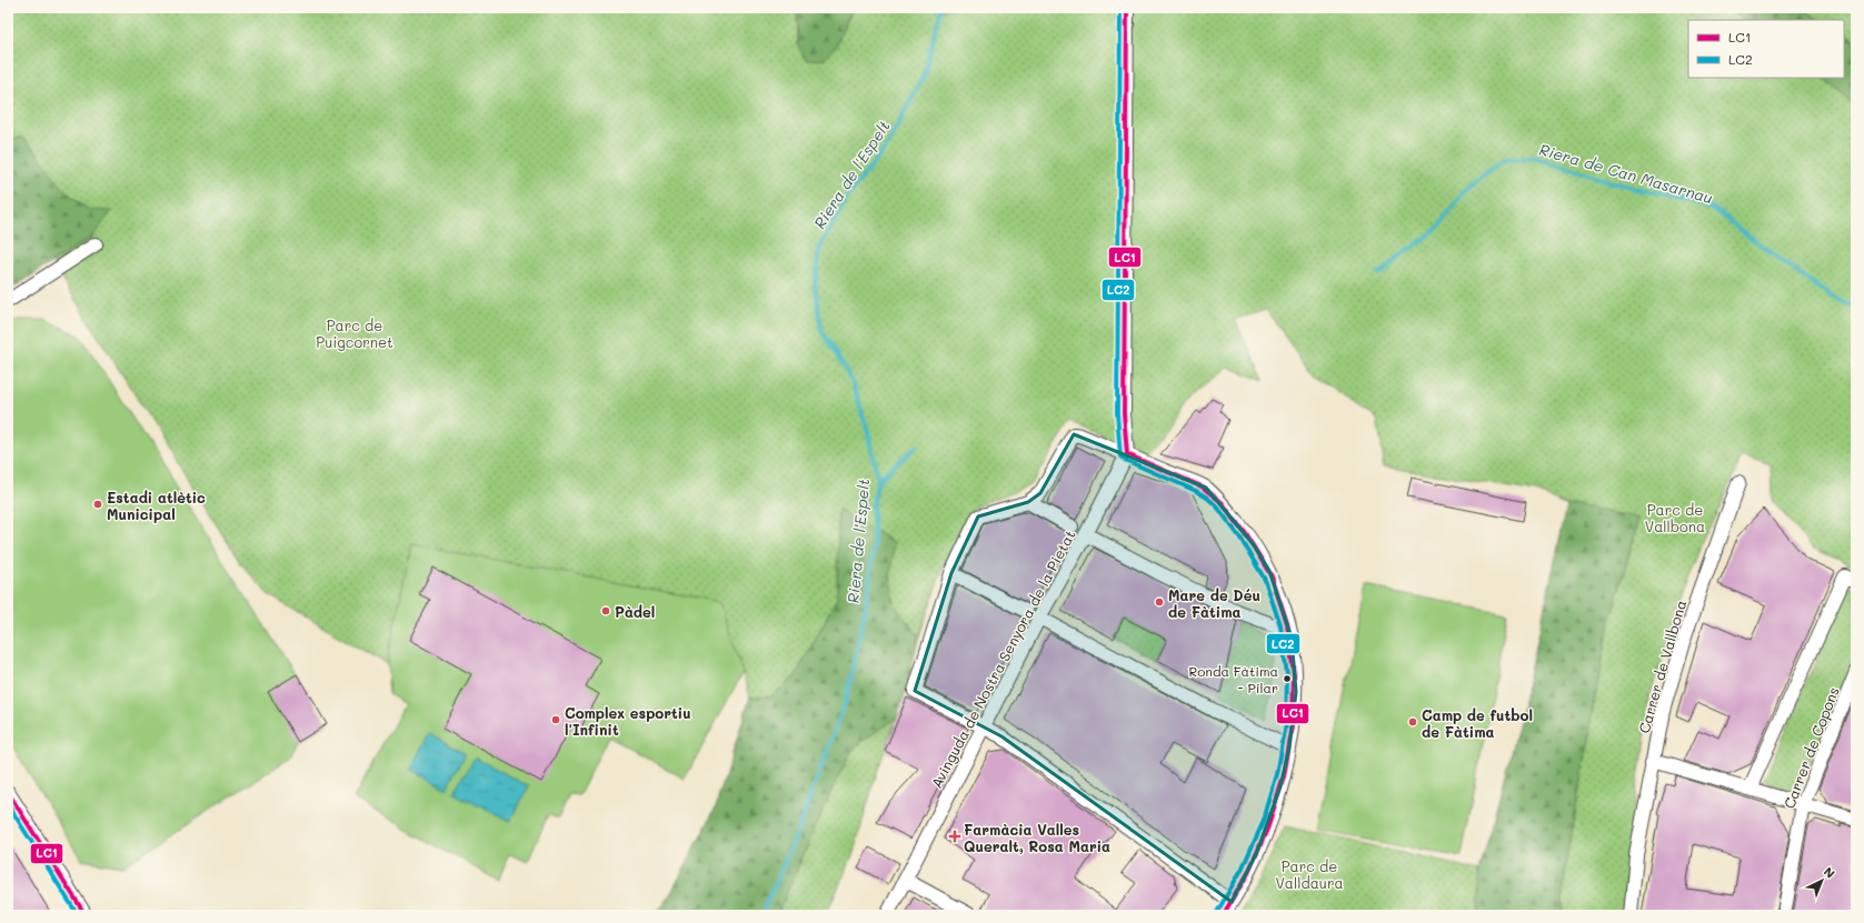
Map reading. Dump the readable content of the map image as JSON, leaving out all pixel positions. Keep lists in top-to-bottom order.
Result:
{
  "streets": {
    "street": ["Avinguda de Nostra Senyora de la Pietat", "Carrer de Vallbona", "Carrer de Copons"]
  },
  "water": ["Riera de Can Masarnau", "Riera de l'Espelt"],
  "parks": ["Parc de Puigcornet", "Parc de Vallbona", "Parc de Valldaura"],
  "places": {
    "other": [
      "Estadi atlètic Municipal",
      "Mare de Déu de Fàtima",
      "Pàdel",
      "Ronda Fàtima - Pilar",
      "Complex esportiu l'Infinit",
      "Camp de futbol de Fàtima"
    ],
    "health": ["Farmàcia Valles Queralt, Rosa Maria"]
  },
  "lines": ["transit line LC1", "transit line LC2"],
  "legend": ["LC1", "LC2"],
  "north": "top right"
}
